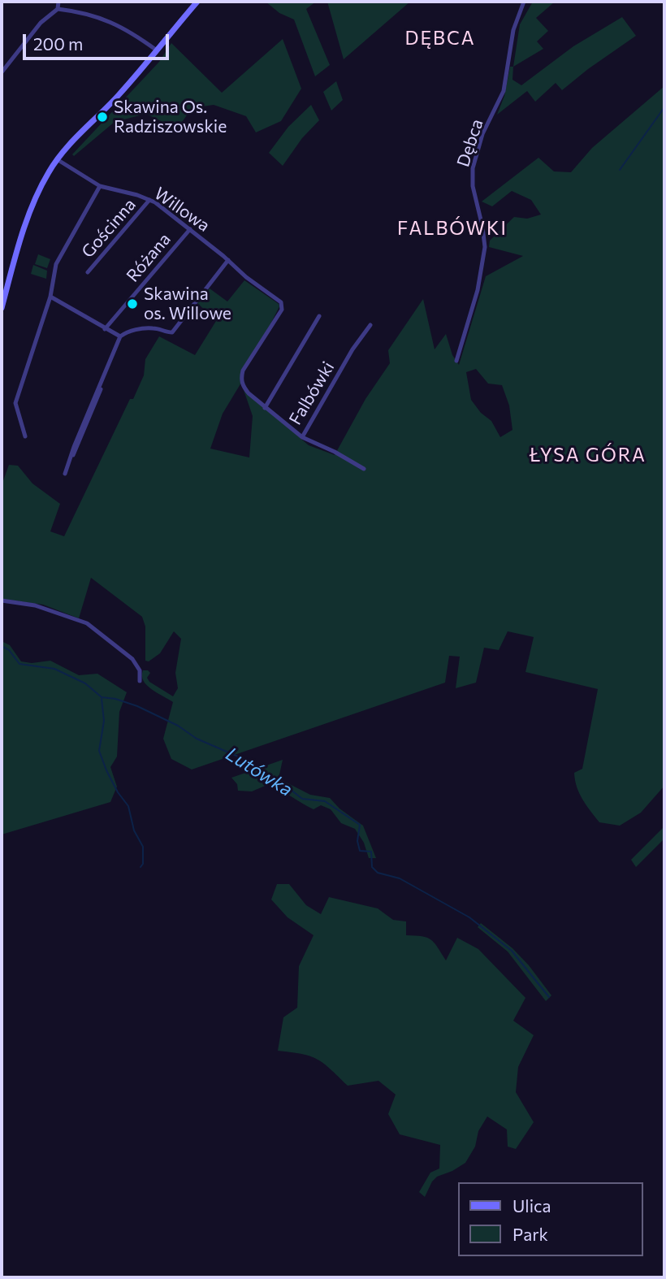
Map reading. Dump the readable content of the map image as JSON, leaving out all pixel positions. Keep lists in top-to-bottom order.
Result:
{
  "streets": {
    "street": [
      "Dębca",
      "Willowa",
      "Gościnna",
      "Różana",
      "Falbówki"
    ]
  },
  "crossings": [
    ["Willowa", "Gościnna"],
    ["Willowa", "Różana"],
    ["Willowa", "Falbówki"]
  ],
  "districts": ["DĘBCA", "FALBÓWKI", "ŁYSA GÓRA"],
  "water": ["Lutówka"],
  "places": ["Skawina Os. Radziszowskie", "Skawina os. Willowe"],
  "legend": ["Ulica", "Park"],
  "scale_bar": "200 m"
}
